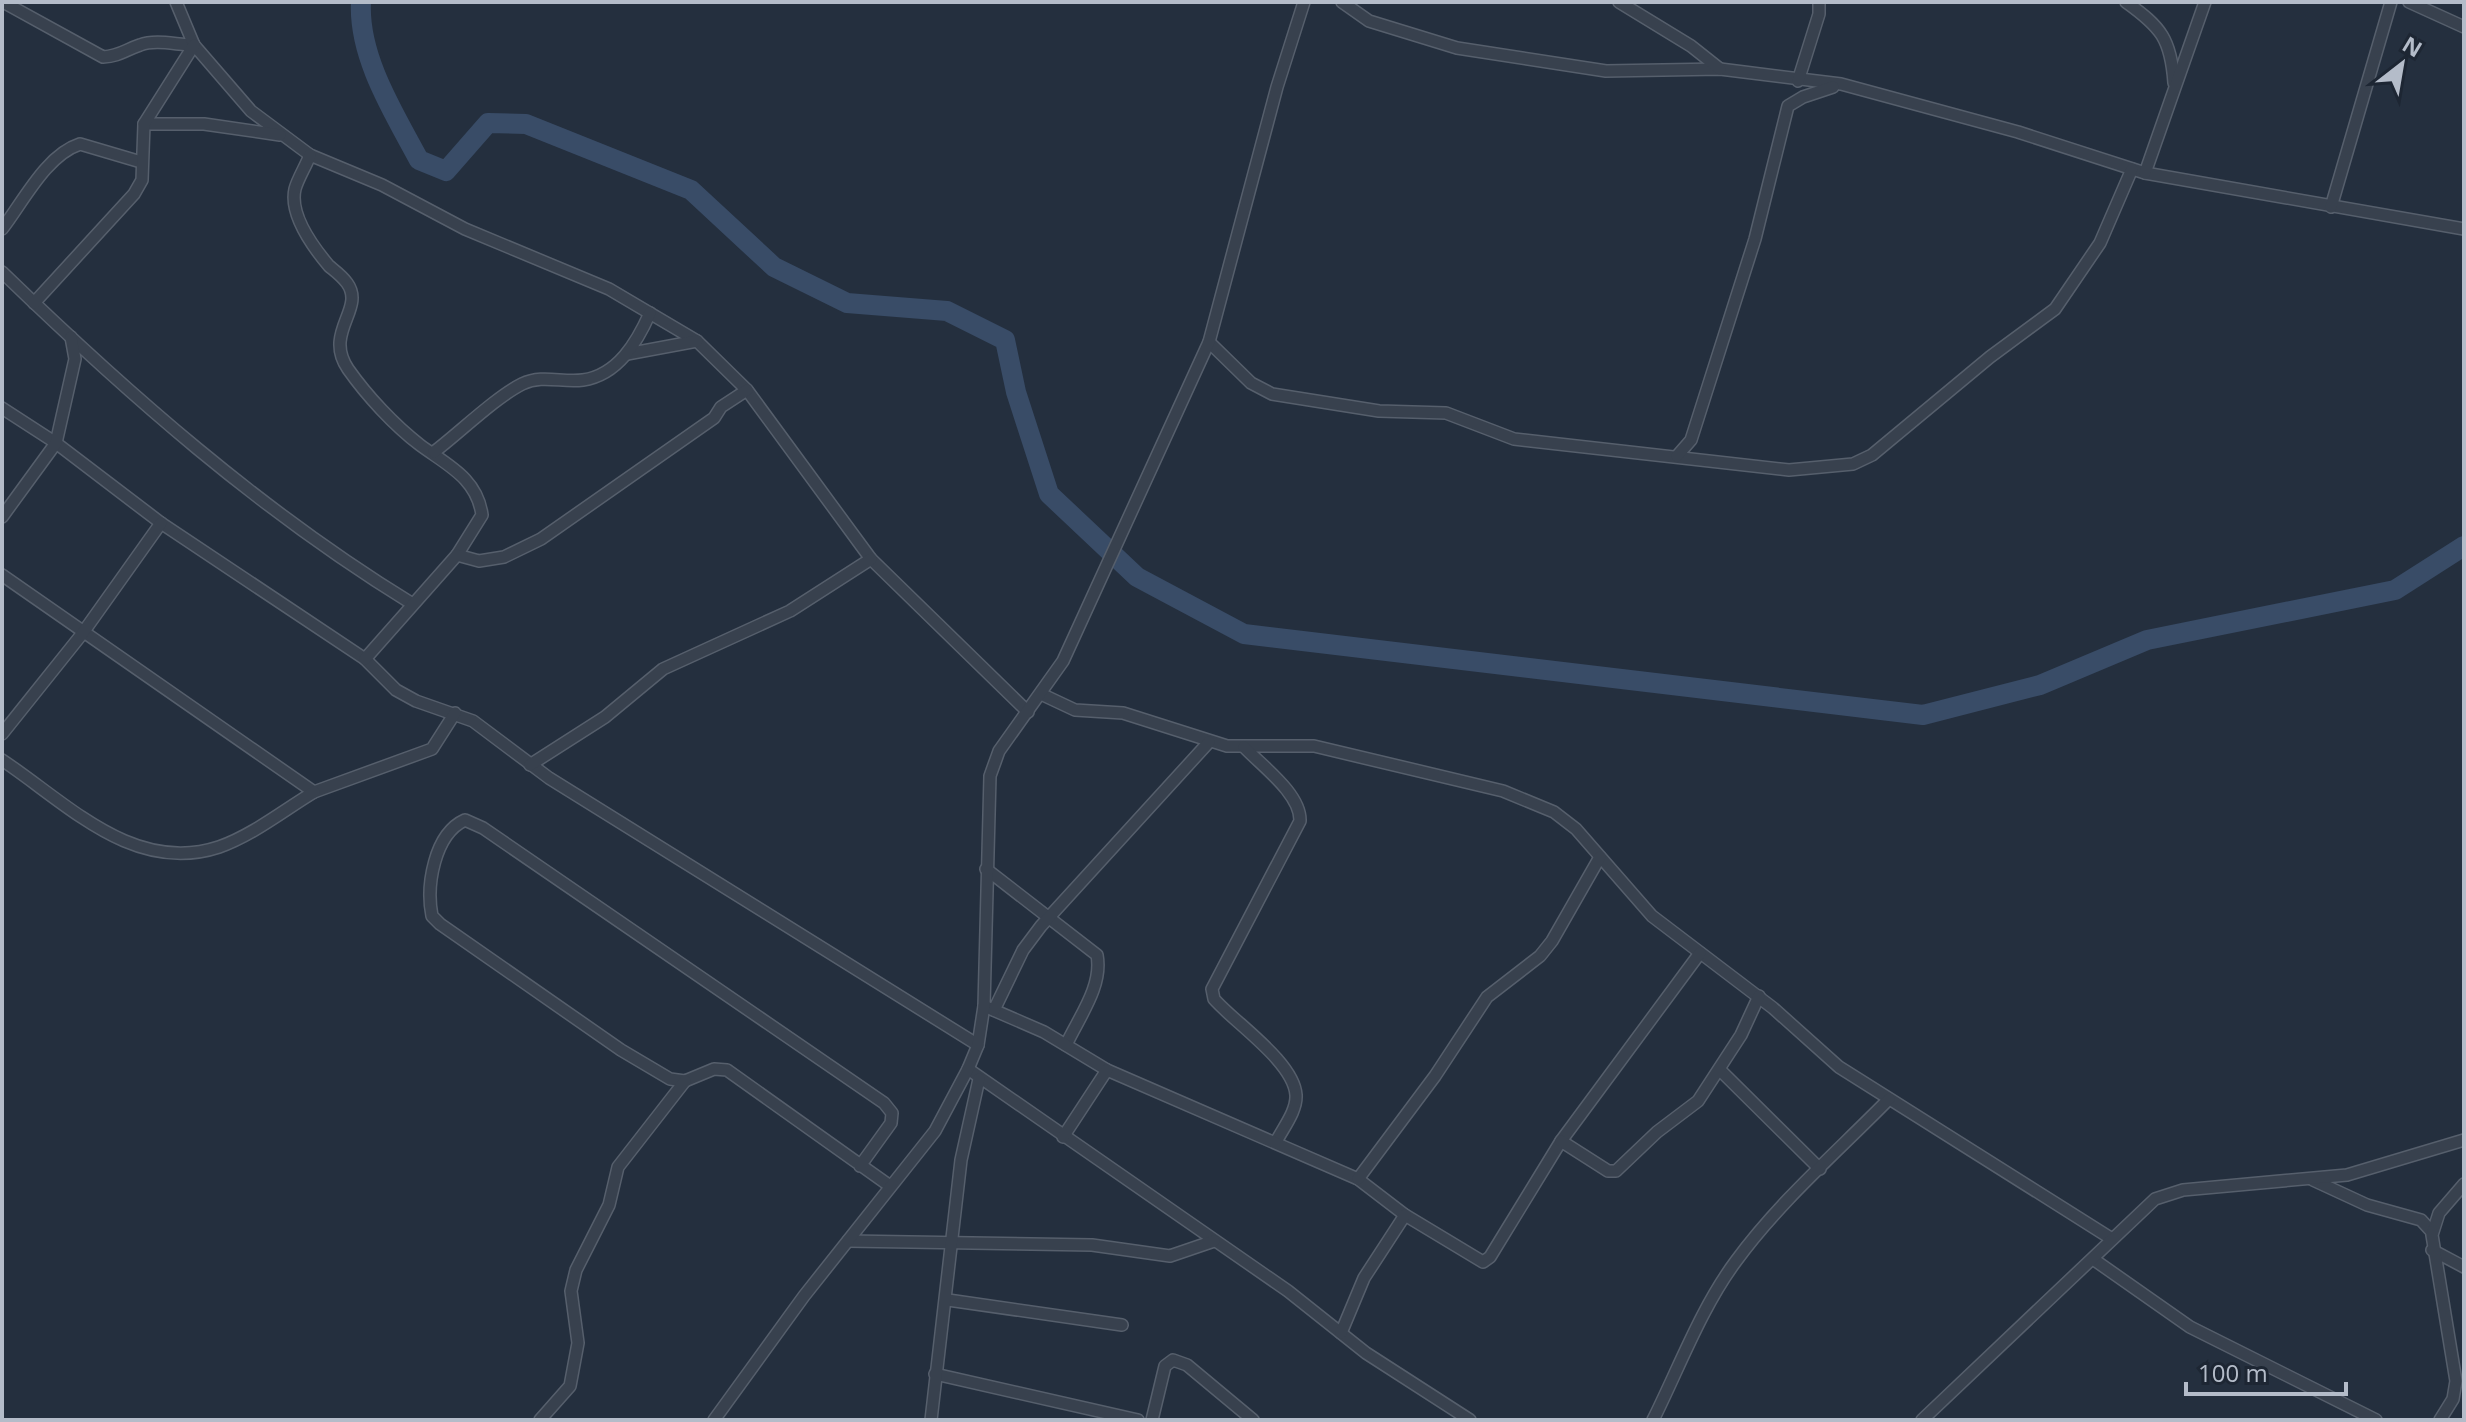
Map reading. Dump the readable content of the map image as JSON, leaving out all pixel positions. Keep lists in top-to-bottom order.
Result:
{
  "scale_bar": "100 m",
  "north": "top right"
}
